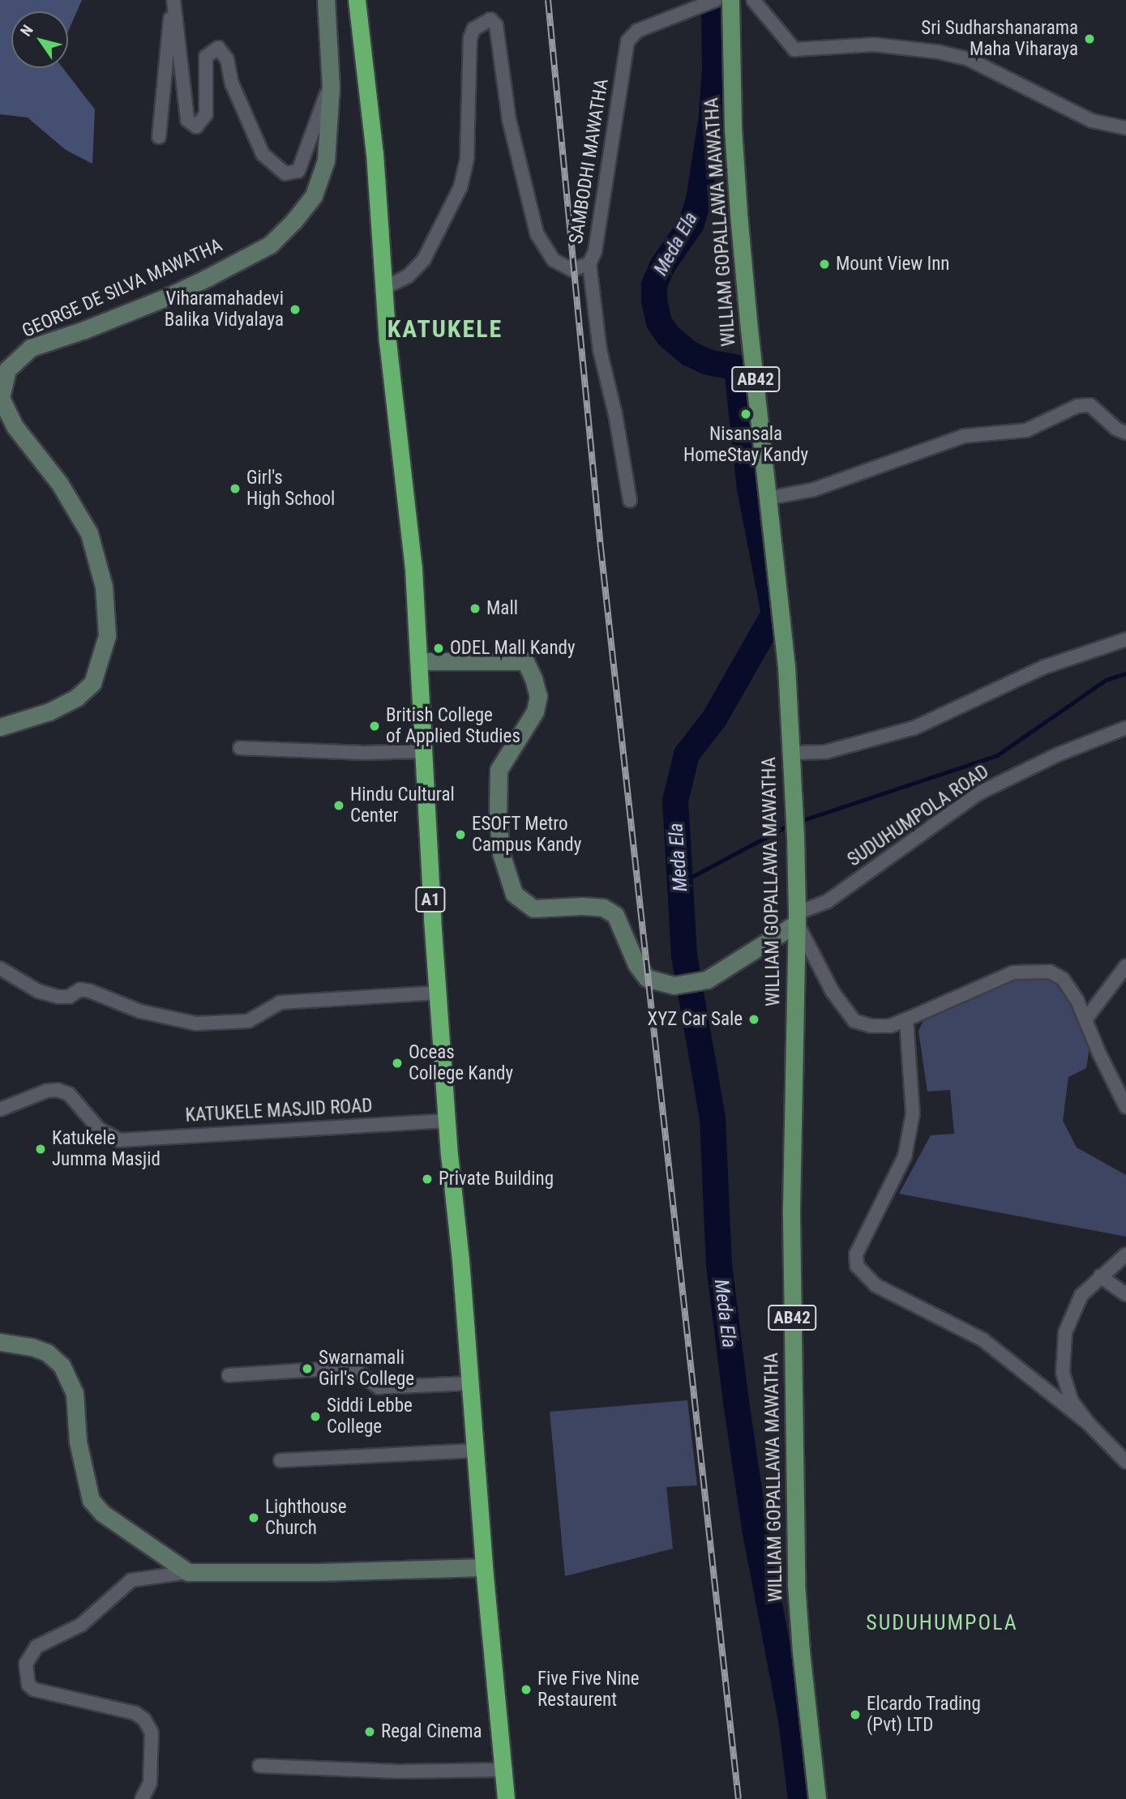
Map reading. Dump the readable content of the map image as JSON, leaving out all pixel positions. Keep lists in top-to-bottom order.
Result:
{
  "streets": {
    "highway": ["A1"],
    "main road": ["WILLIAM GOPALLAWA MAWATHA", "AB42"],
    "street": [
      "SAMBODHI MAWATHA",
      "GEORGE DE SILVA MAWATHA",
      "SUDUHUMPOLA ROAD",
      "KATUKELE MASJID ROAD"
    ]
  },
  "crossings": [
    ["SAMBODHI MAWATHA", "A1"],
    ["WILLIAM GOPALLAWA MAWATHA", "SUDUHUMPOLA ROAD"],
    ["A1", "KATUKELE MASJID ROAD"]
  ],
  "districts": ["KATUKELE", "SUDUHUMPOLA"],
  "water": ["Meda Ela"],
  "places": [
    "Sri Sudharshanarama Maha Viharaya",
    "Mount View Inn",
    "Viharamahadevi Balika Vidyalaya",
    "Nisansala HomeStay Kandy",
    "Girl's High School",
    "Mall",
    "ODEL Mall Kandy",
    "British College of Applied Studies",
    "Hindu Cultural Center",
    "ESOFT Metro Campus Kandy",
    "XYZ Car Sale",
    "Oceas College Kandy",
    "Katukele Jumma Masjid",
    "Private Building",
    "Swarnamali Girl's College",
    "Siddi Lebbe College",
    "Lighthouse Church",
    "Five Five Nine Restaurent",
    "Elcardo Trading (Pvt) LTD",
    "Regal Cinema"
  ],
  "north": "top left"
}
